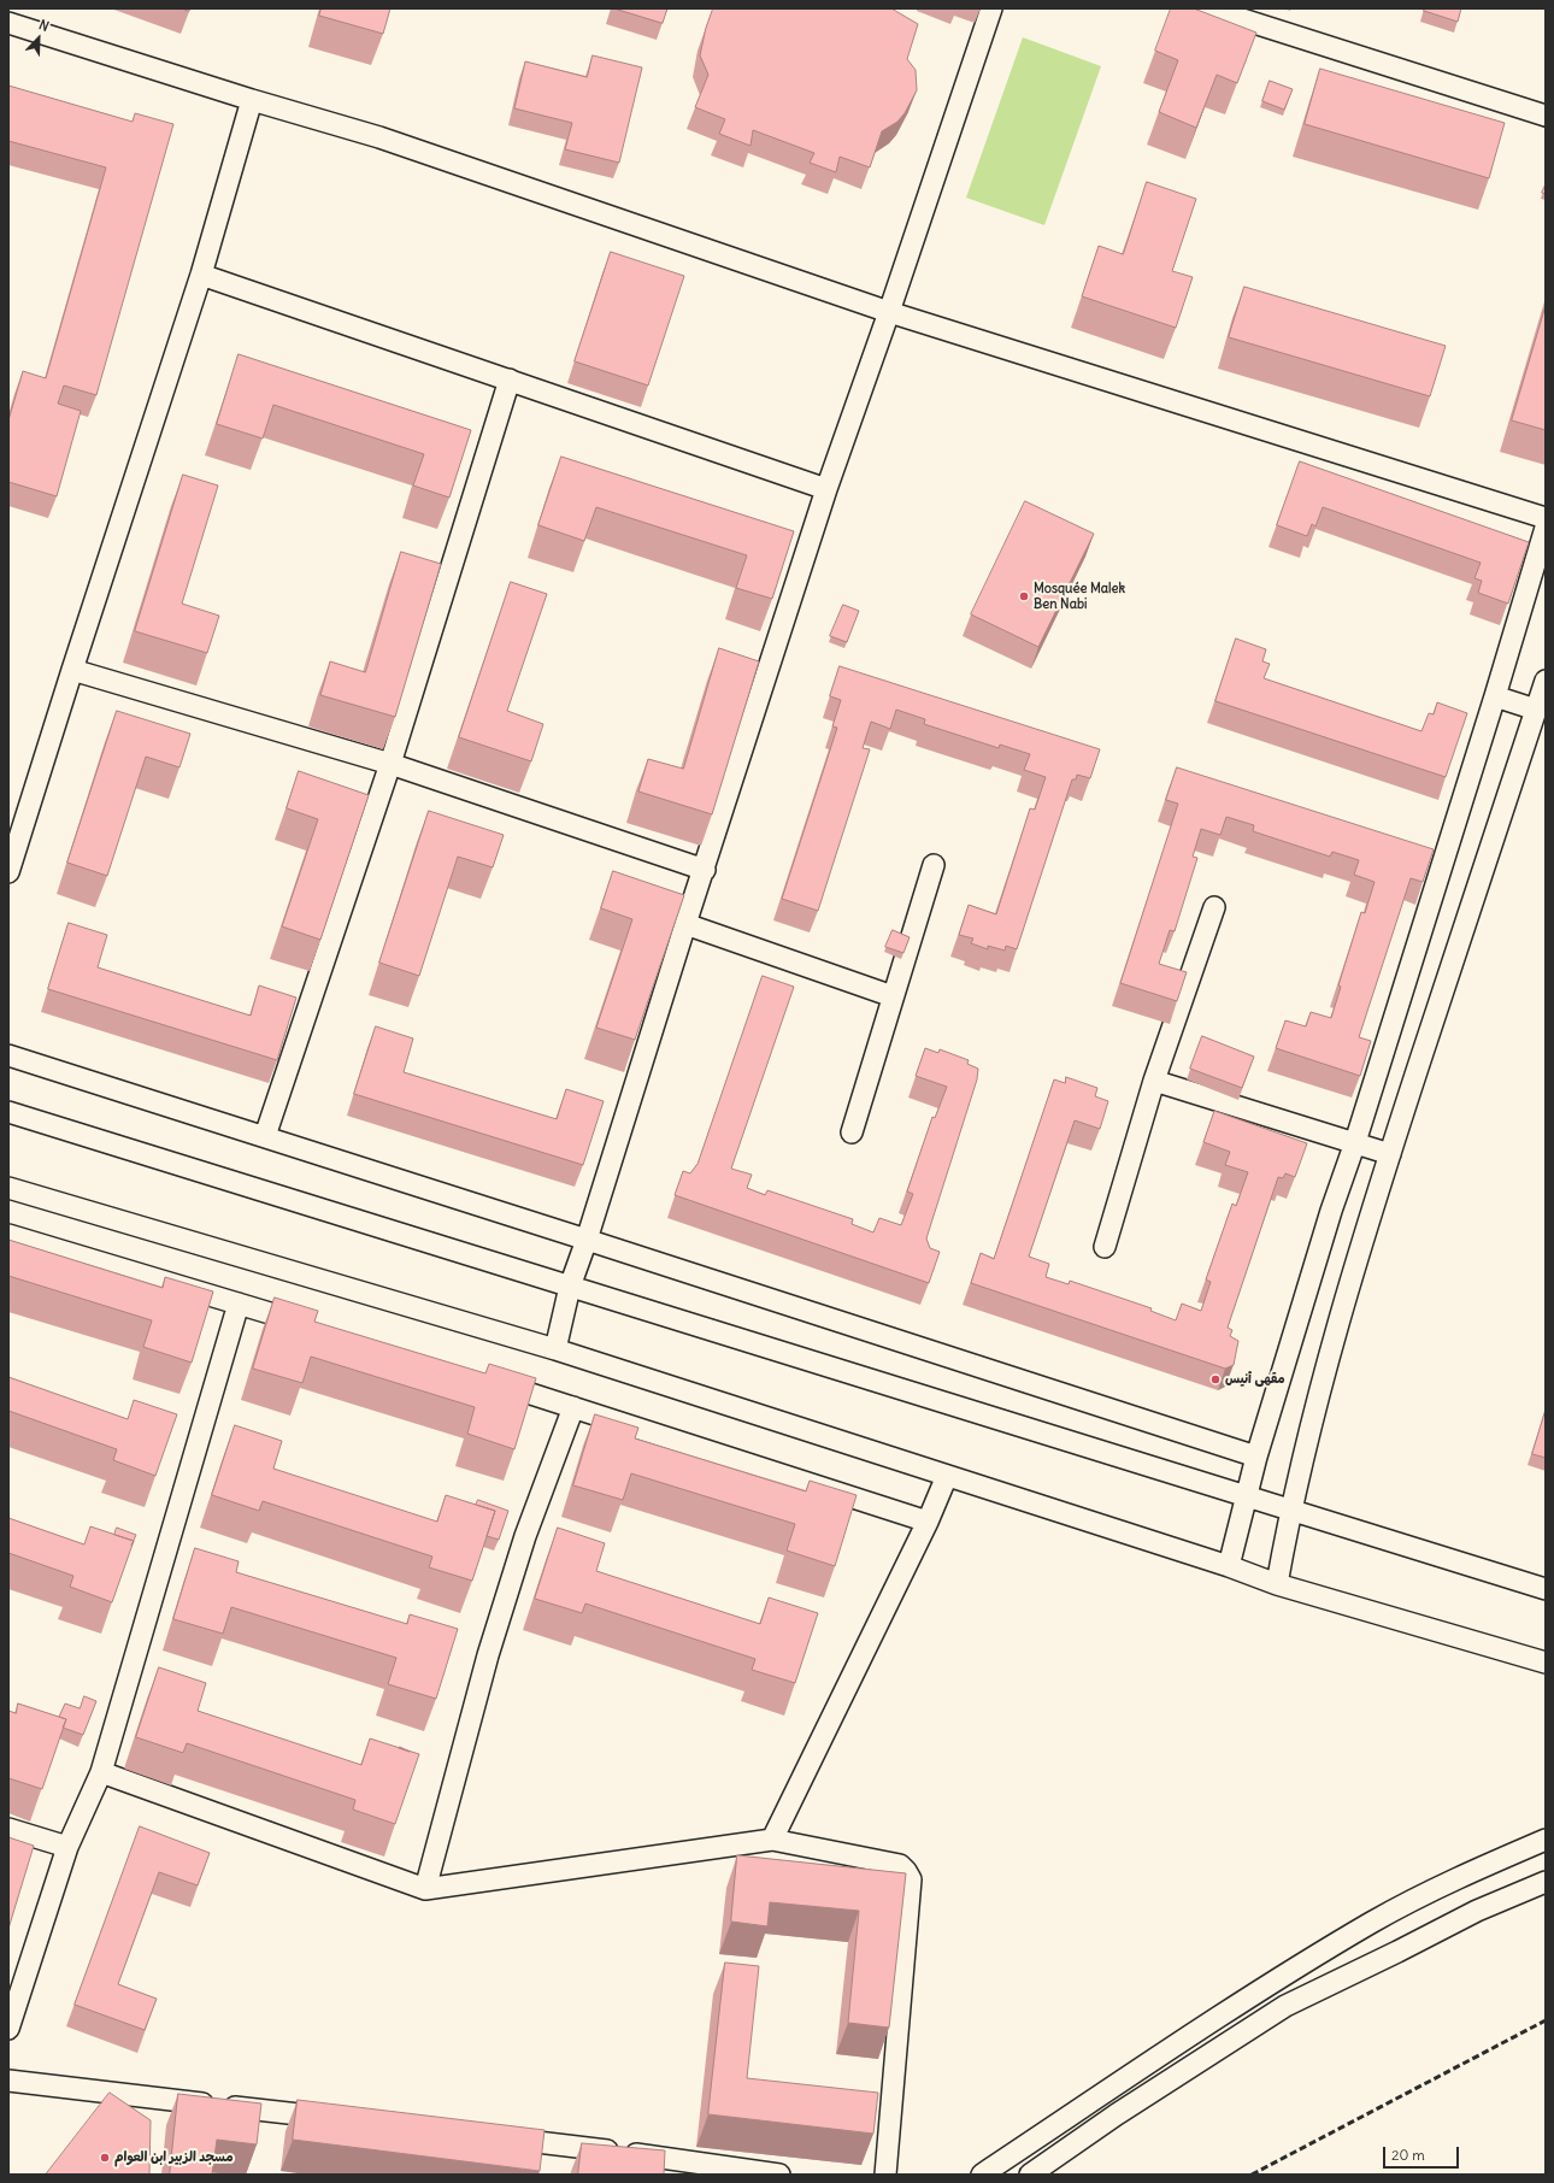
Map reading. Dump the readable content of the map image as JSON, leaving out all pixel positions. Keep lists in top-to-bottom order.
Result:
{
  "places": ["Mosquée Malek Ben Nabi", "مقهى أنيس", "مسجد الزبير ابن العوام"],
  "scale_bar": "20 m",
  "north": "top right"
}
